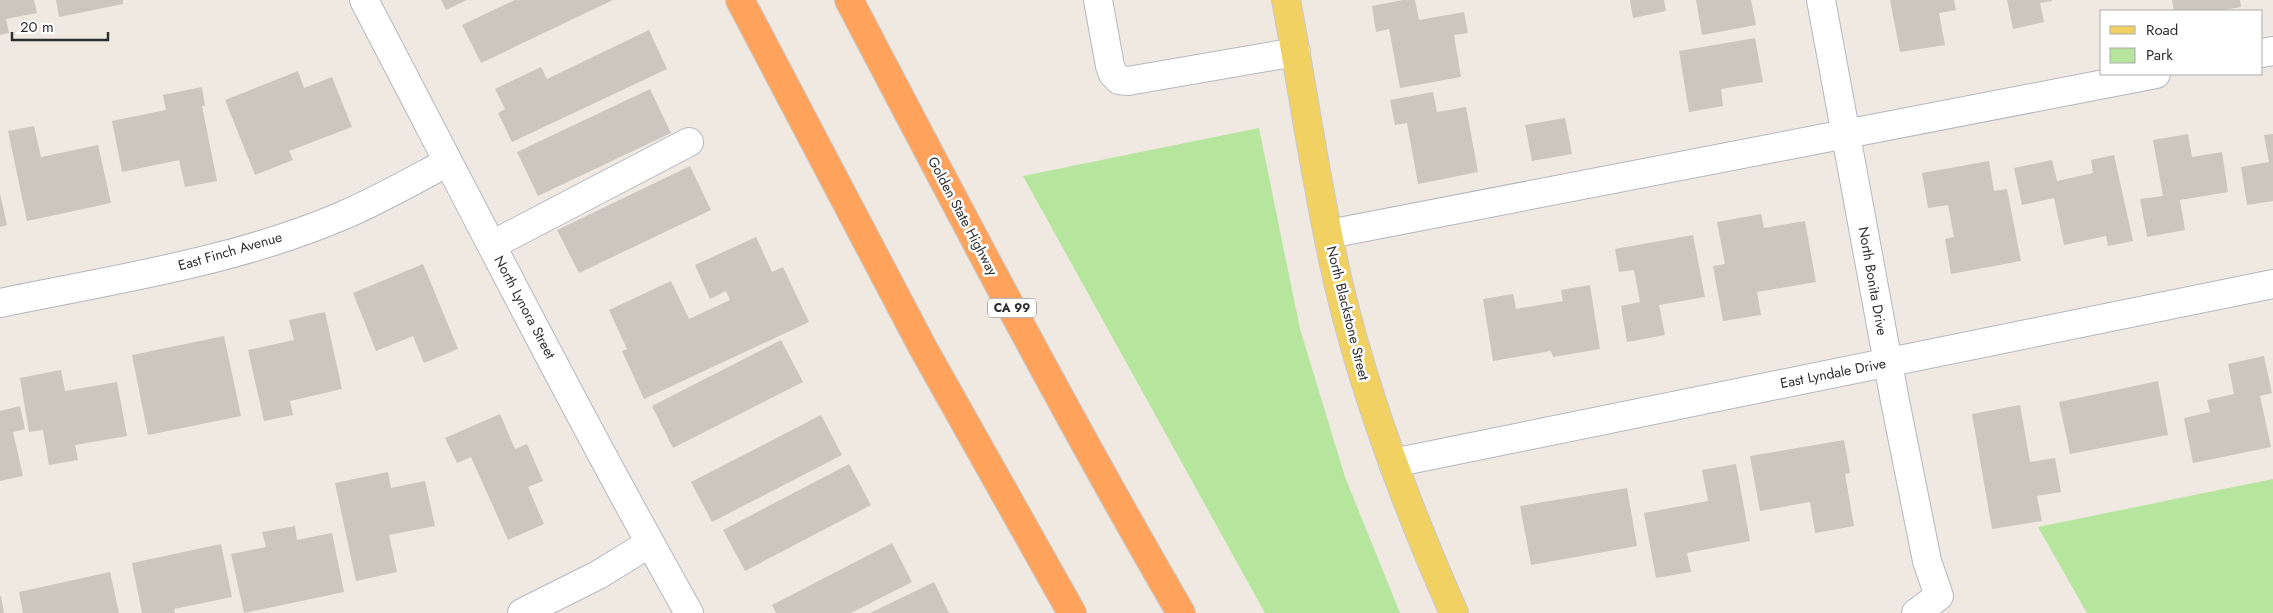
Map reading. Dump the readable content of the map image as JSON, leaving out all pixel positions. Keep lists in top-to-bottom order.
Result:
{
  "streets": {
    "highway": ["Golden State Highway", "CA 99"],
    "main road": ["North Blackstone Street"],
    "street": [
      "East Finch Avenue",
      "North Bonita Drive",
      "North Lynora Street",
      "East Lyndale Drive"
    ]
  },
  "crossings": [
    ["East Finch Avenue", "North Lynora Street"],
    ["North Bonita Drive", "East Lyndale Drive"],
    ["North Blackstone Street", "East Lyndale Drive"]
  ],
  "legend": ["Road", "Park"],
  "scale_bar": "20 m"
}
